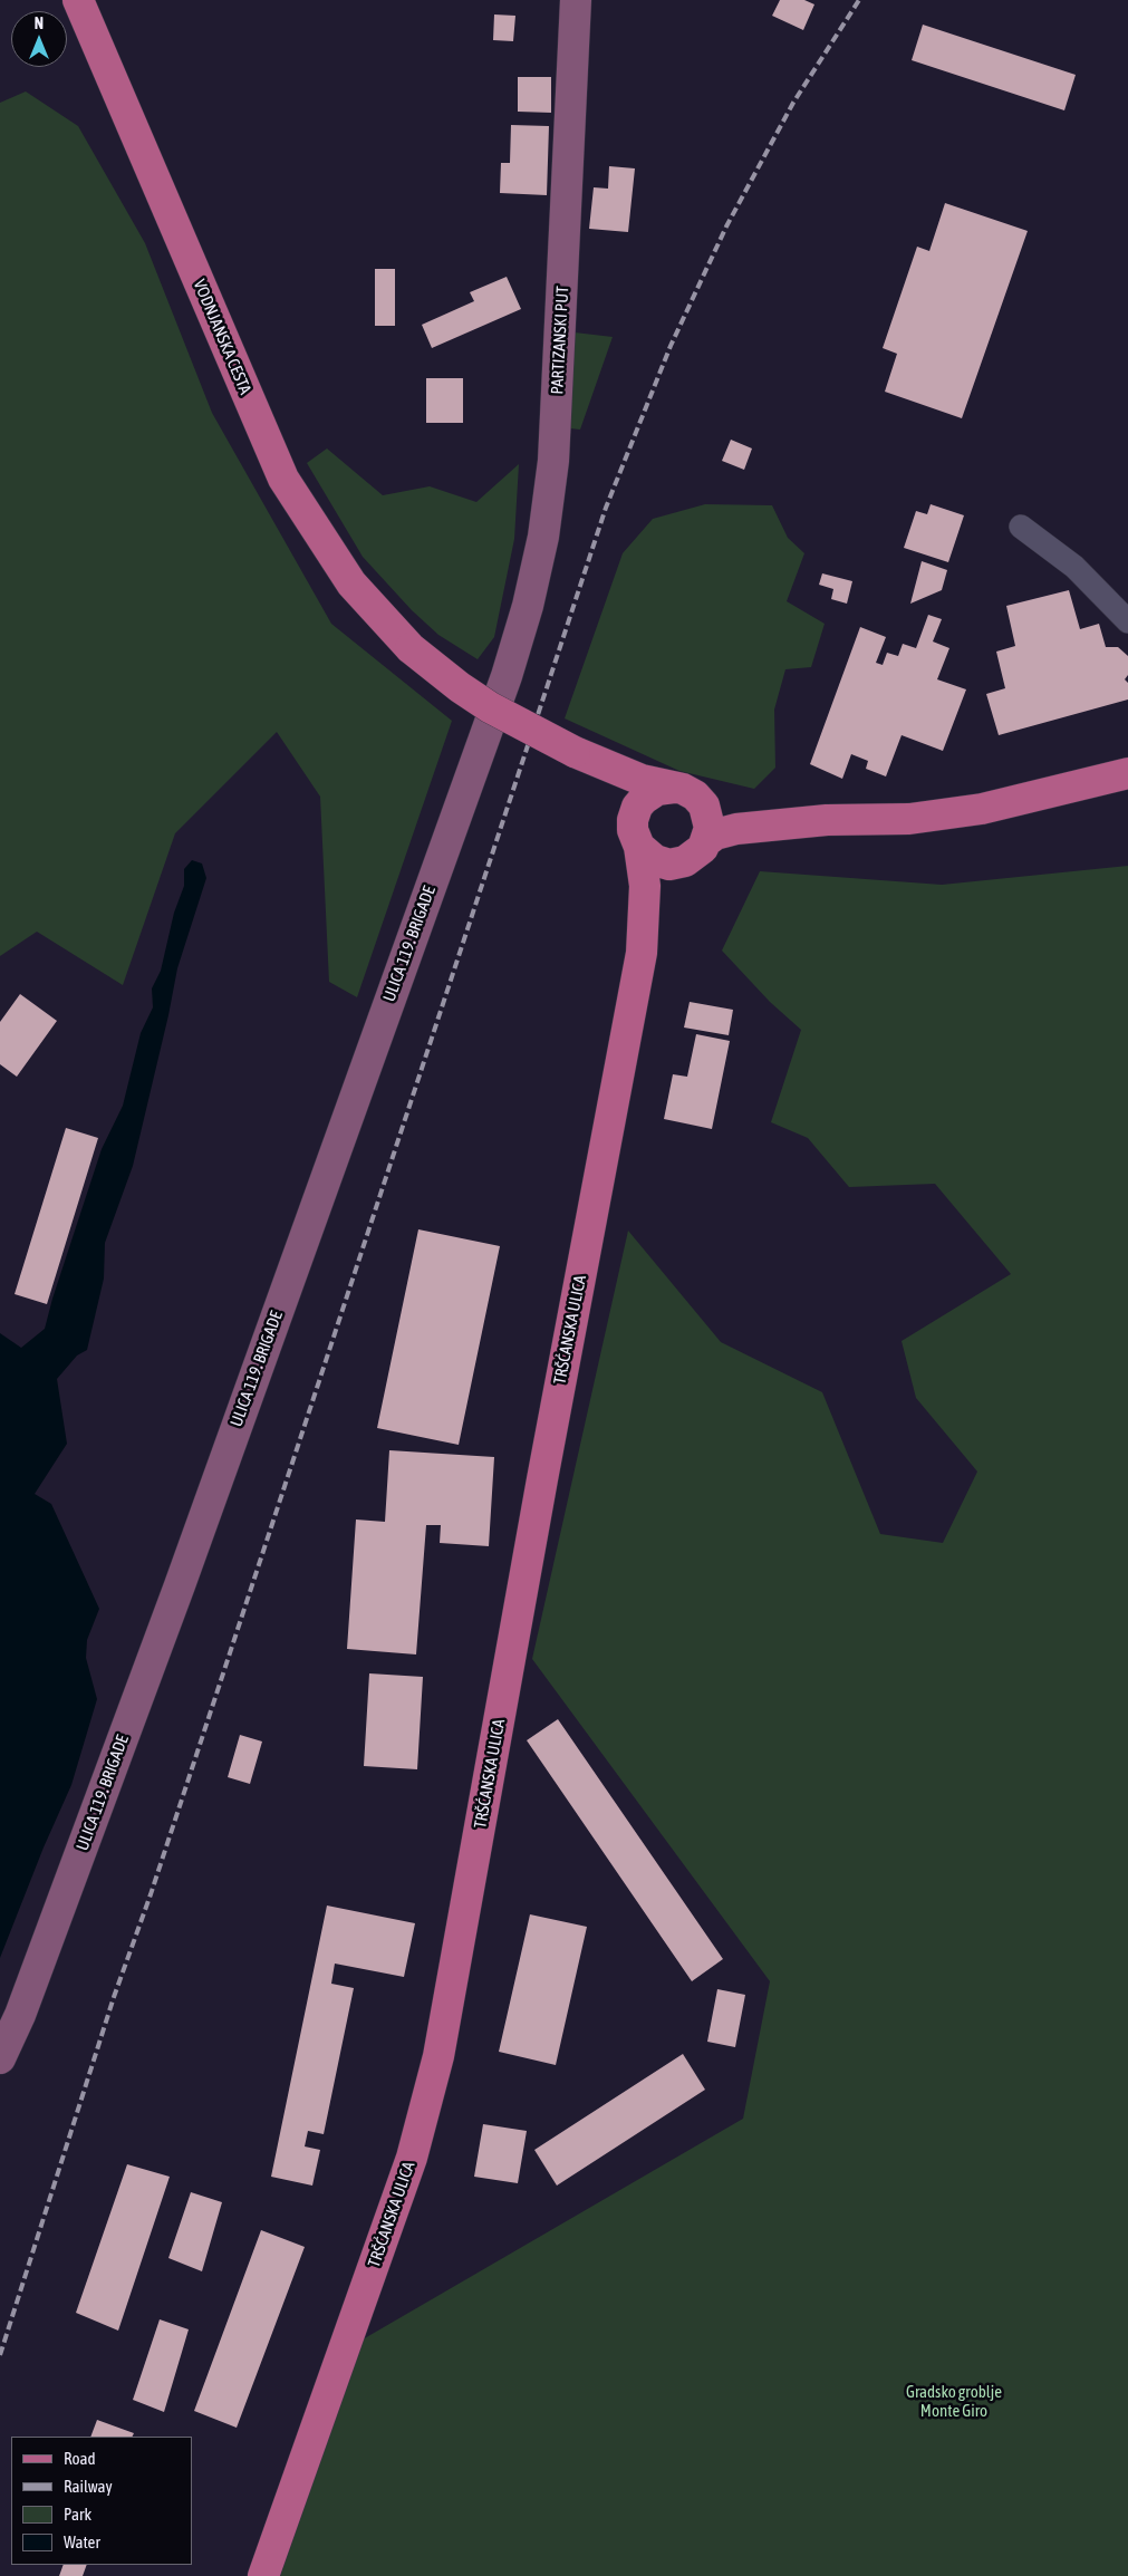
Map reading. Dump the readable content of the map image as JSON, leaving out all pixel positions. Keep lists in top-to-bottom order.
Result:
{
  "streets": {
    "main road": [
      "VODNJANSKA CESTA",
      "PARTIZANSKI PUT",
      "ULICA 119. BRIGADE",
      "TRŠĆANSKA ULICA"
    ]
  },
  "crossings": [
    ["PARTIZANSKI PUT", "ULICA 119. BRIGADE"]
  ],
  "parks": ["Gradsko groblje Monte Giro"],
  "legend": [
    "Road",
    "Railway",
    "Park",
    "Water"
  ],
  "north": "top"
}
